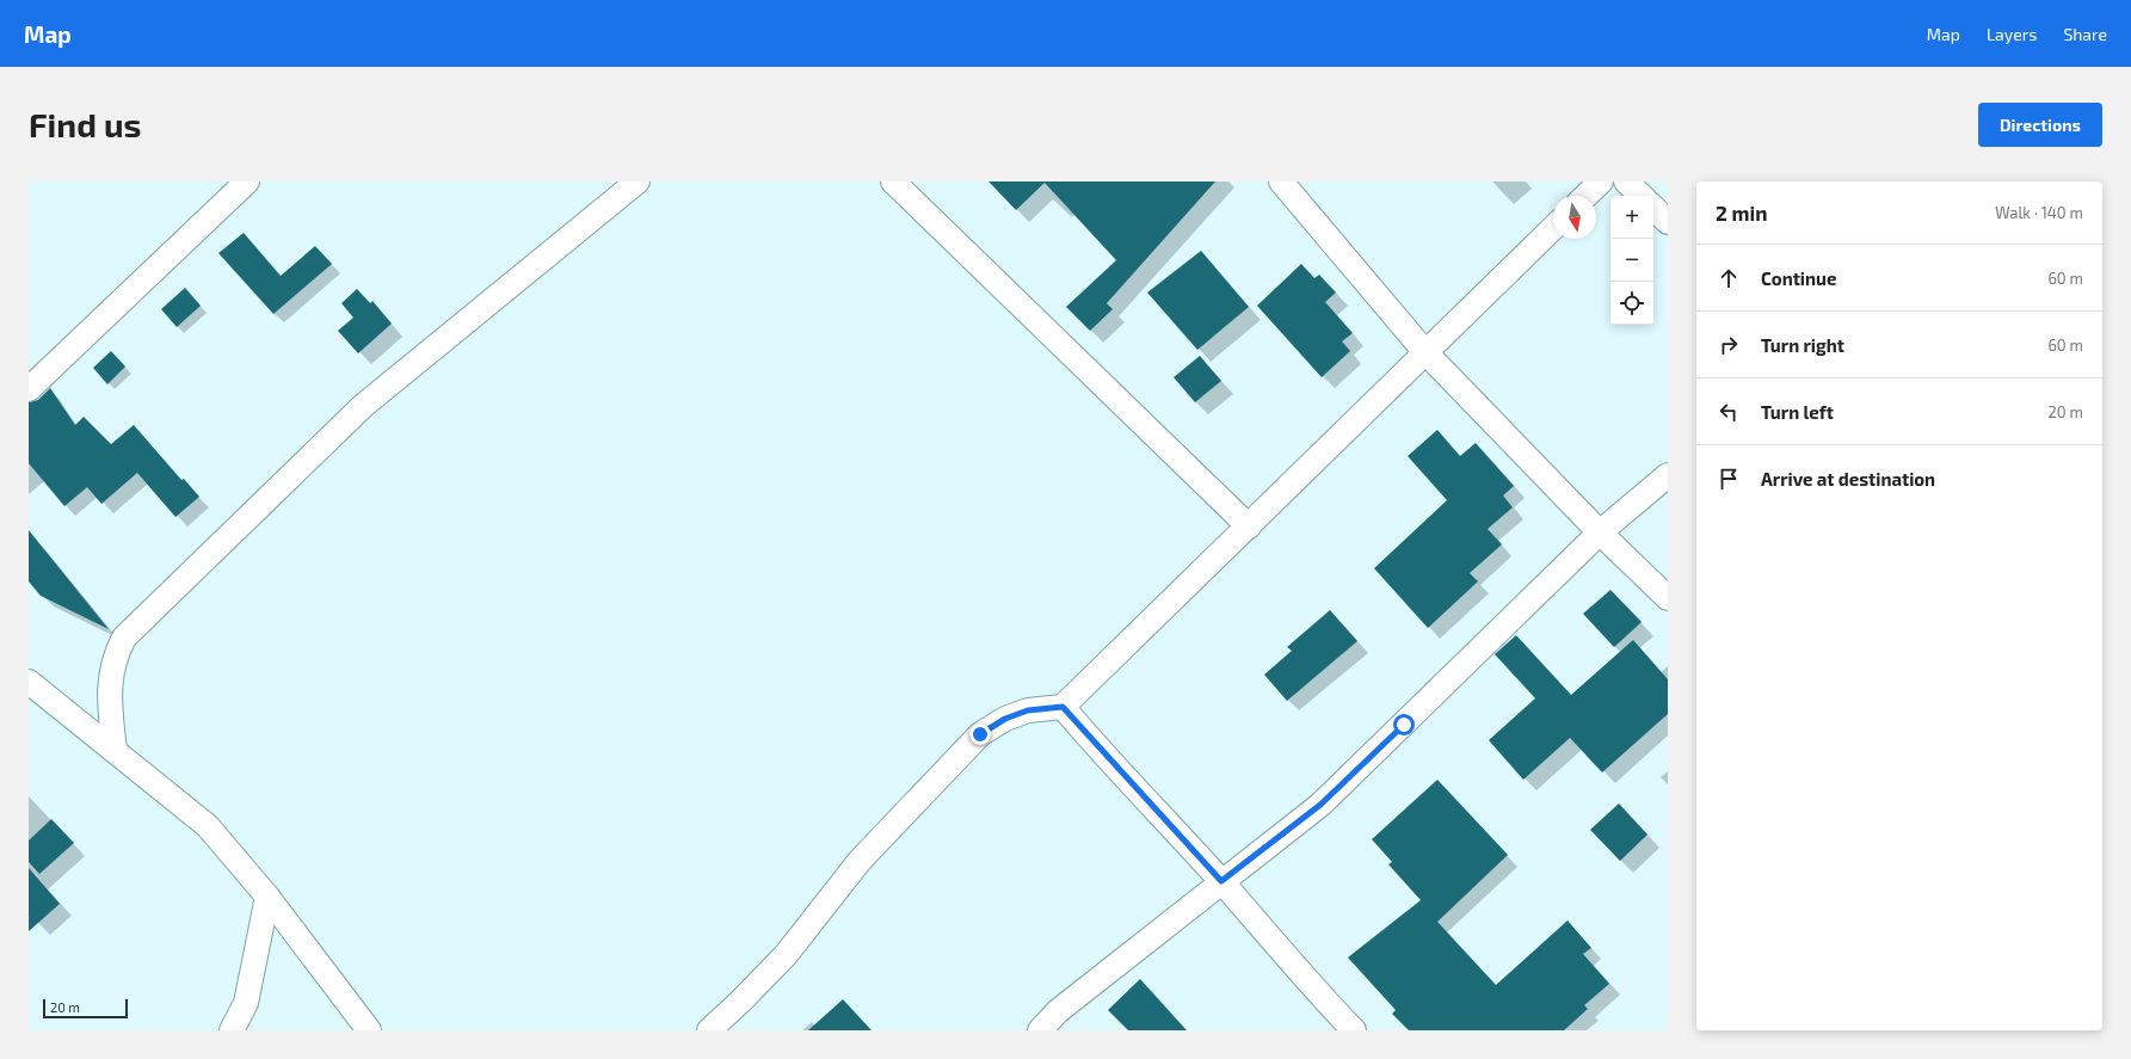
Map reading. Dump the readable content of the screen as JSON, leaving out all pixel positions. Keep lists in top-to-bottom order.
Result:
{
  "scale_bar": "20 m",
  "north": "bottom",
  "page": {
    "header": "Map",
    "nav": ["Map", "Layers", "Share"],
    "buttons": "Directions",
    "title": "Find us",
    "heading": ["2 min", "Walk · 140 m"],
    "map_buttons": ["+", "−"],
    "list": [
      ["Continue", "60 m"],
      ["Turn right", "60 m"],
      ["Turn left", "20 m"],
      "Arrive at destination"
    ],
    "scale": "20 m"
  }
}
